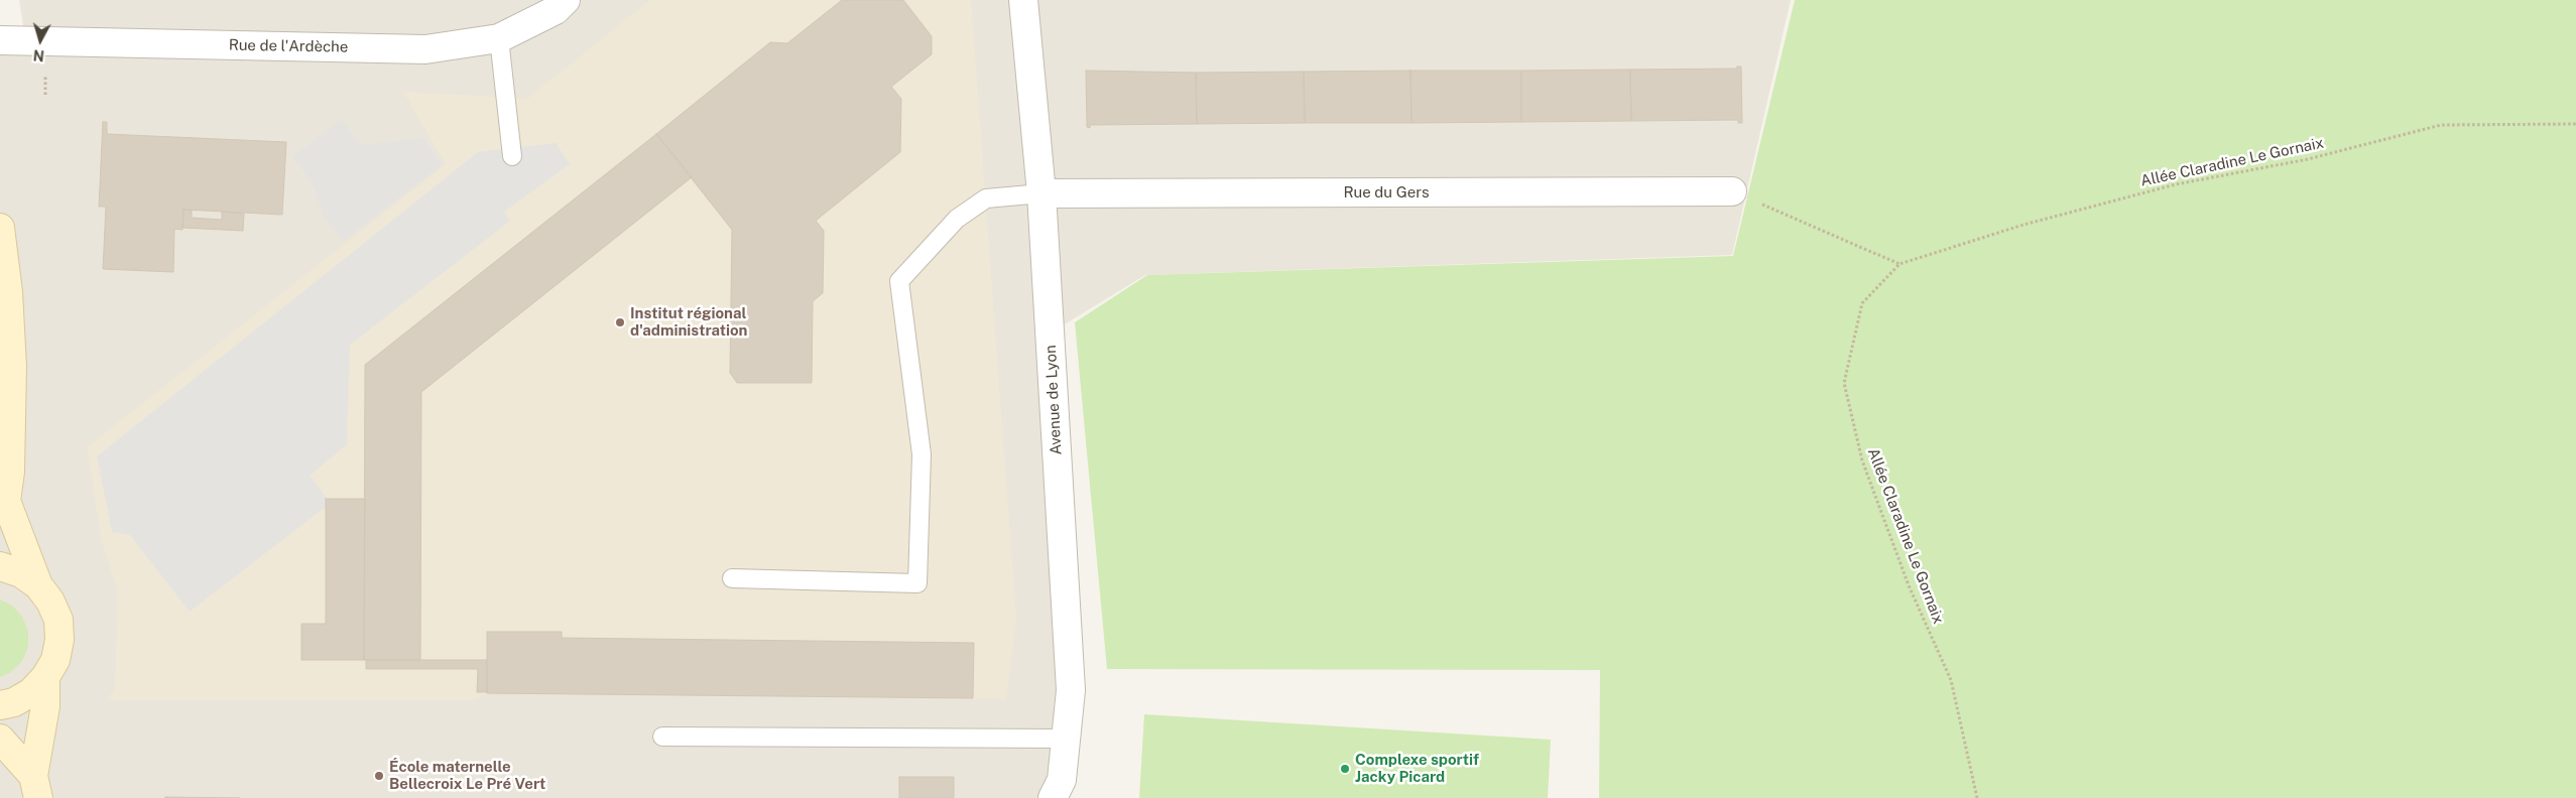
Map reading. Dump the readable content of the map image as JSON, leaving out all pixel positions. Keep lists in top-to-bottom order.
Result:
{
  "streets": {
    "street": ["Rue de l'Ardèche", "Rue du Gers", "Avenue de Lyon"],
    "path": ["Allée Claradine Le Gornaix"]
  },
  "crossings": [
    ["Rue du Gers", "Avenue de Lyon"]
  ],
  "places": ["Institut régional d'administration", "Complexe sportif Jacky Picard", "École maternelle Bellecroix Le Pré Vert"],
  "north": "bottom"
}
